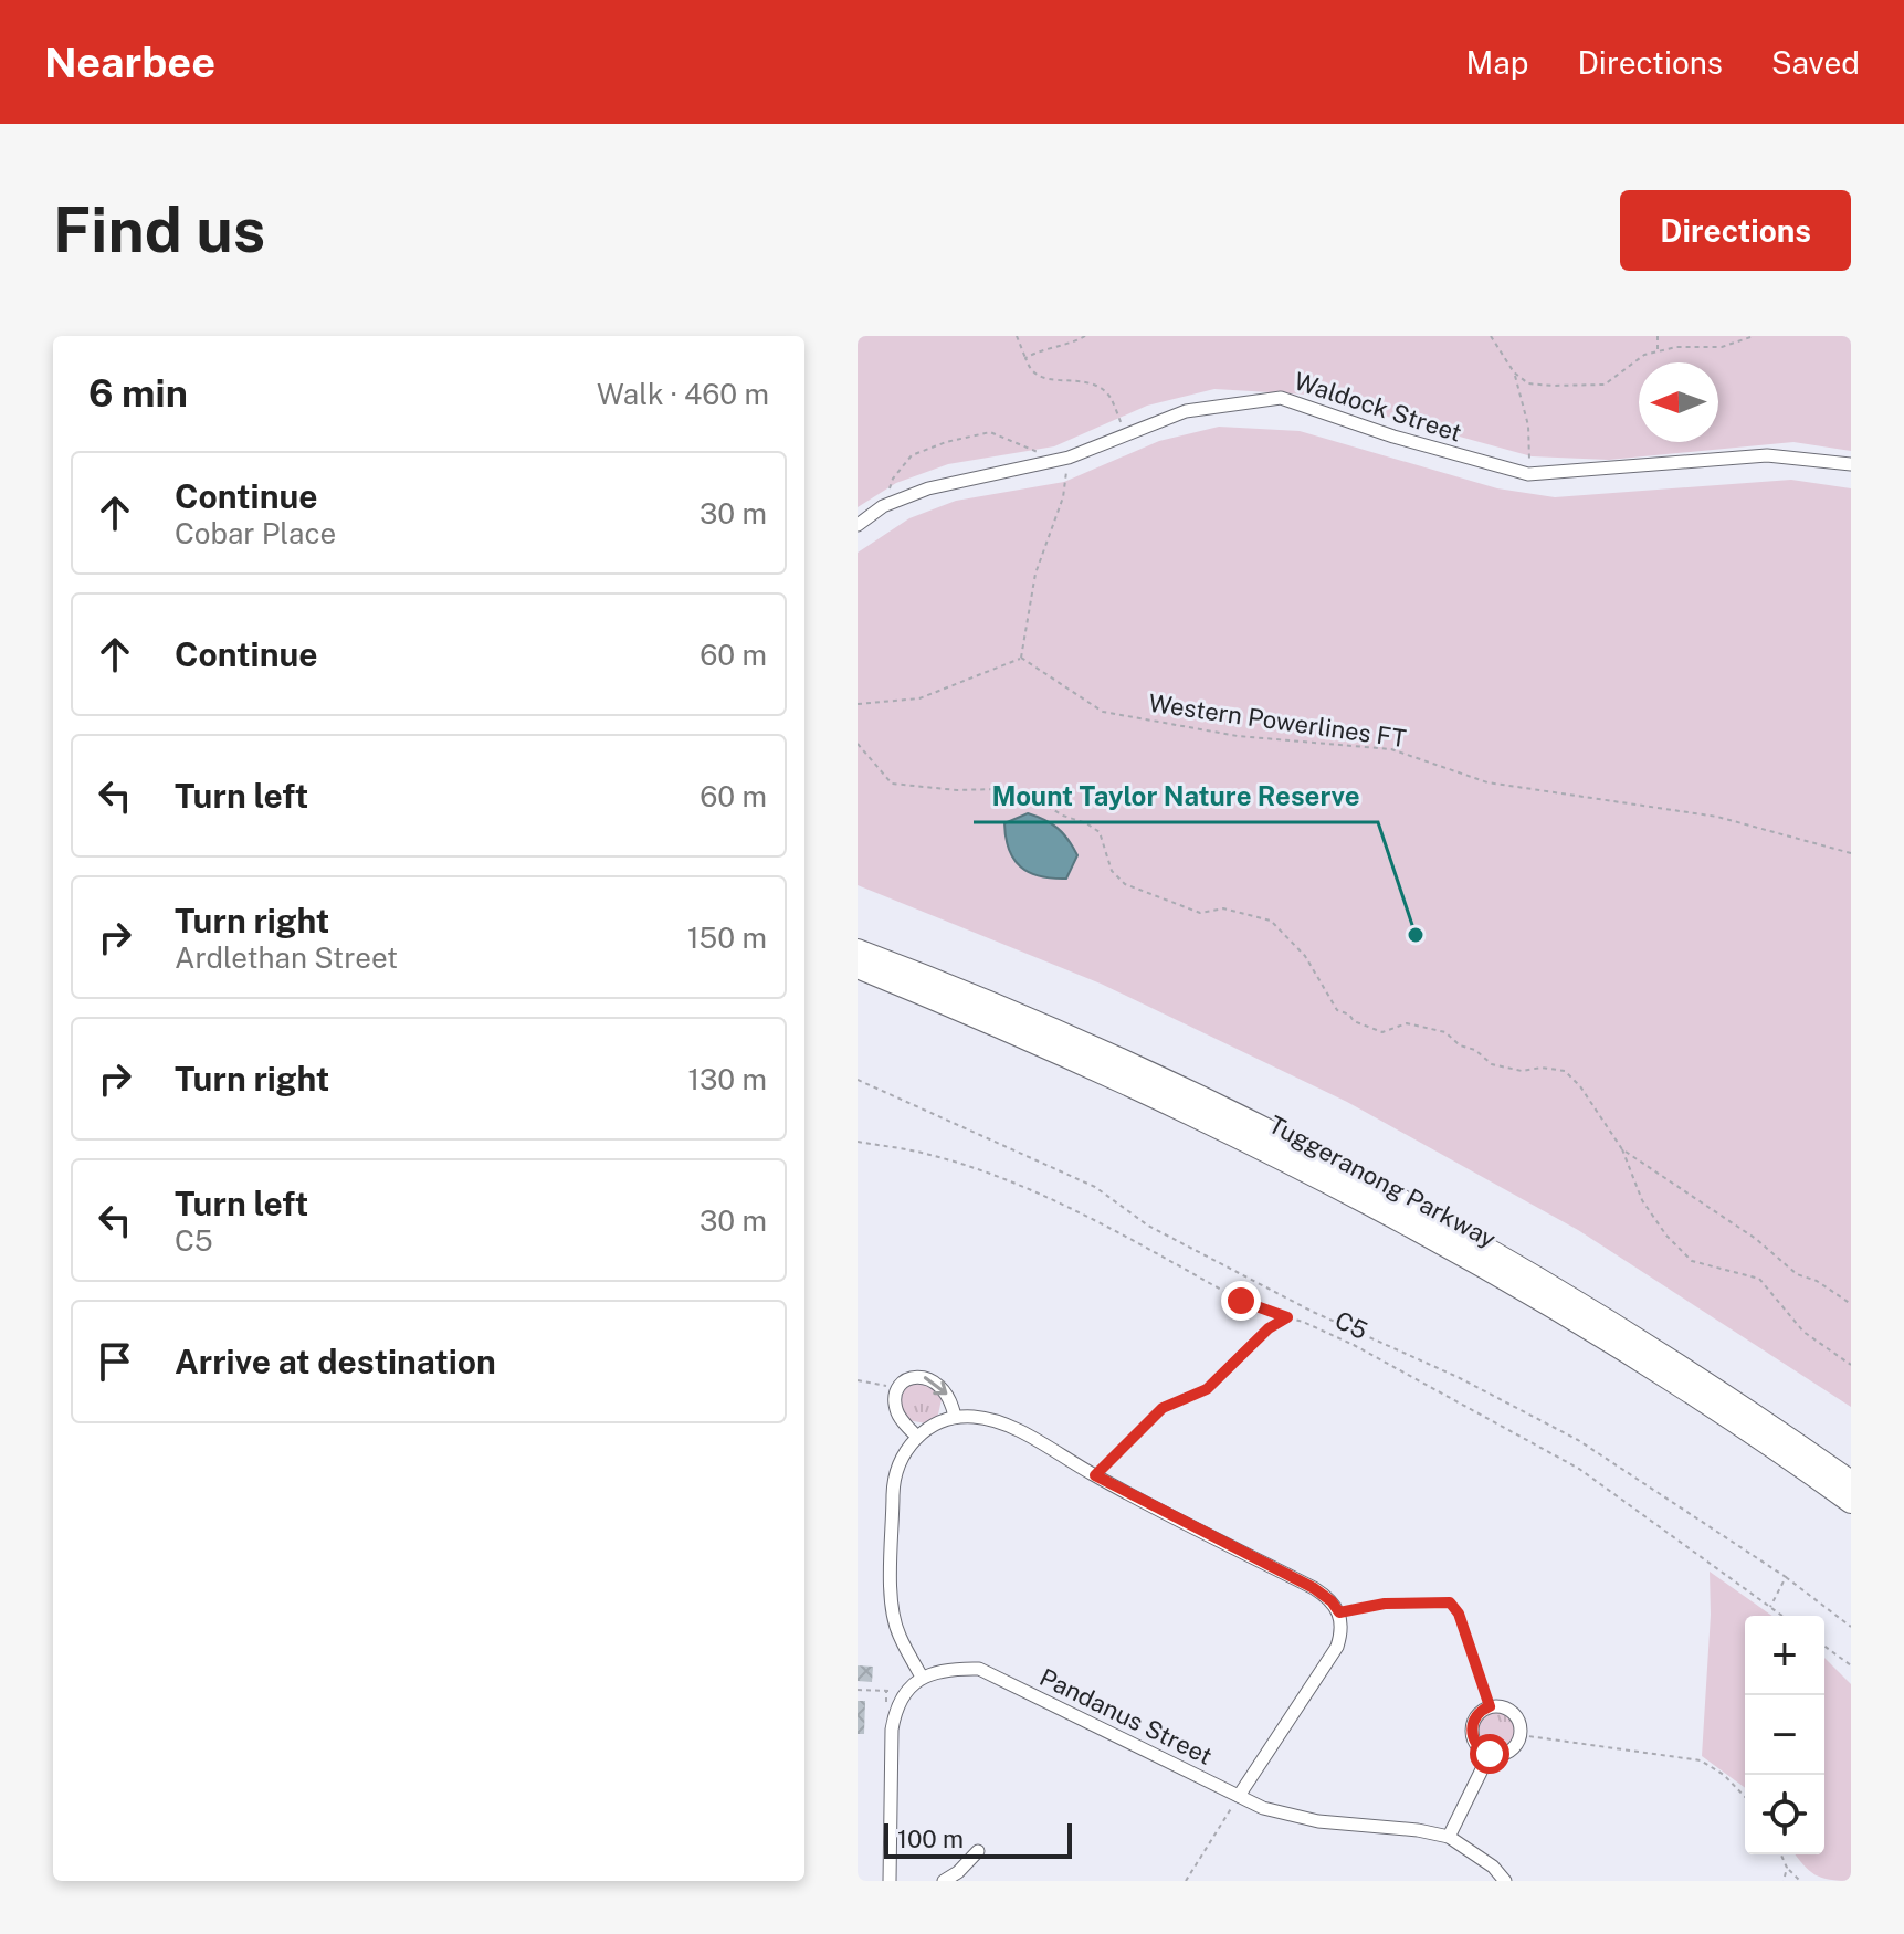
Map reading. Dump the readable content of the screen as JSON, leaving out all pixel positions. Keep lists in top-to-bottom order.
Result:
{
  "streets": {
    "highway": ["Tuggeranong Parkway"],
    "street": ["Waldock Street", "Pandanus Street"],
    "path": ["Western Powerlines FT", "C5"]
  },
  "places": ["Mount Taylor Nature Reserve"],
  "scale_bar": "100 m",
  "north": "left",
  "page": {
    "header": "Nearbee",
    "nav": ["Map", "Directions", "Saved"],
    "buttons": "Directions",
    "title": "Find us",
    "heading": ["6 min", "Walk · 460 m"],
    "list": [
      ["Continue", "Cobar Place", "30 m"],
      ["Continue", "60 m"],
      ["Turn left", "60 m"],
      ["Turn right", "Ardlethan Street", "150 m"],
      ["Turn right", "130 m"],
      ["Turn left", "C5", "30 m"],
      "Arrive at destination"
    ],
    "map_buttons": ["+", "−"],
    "scale": "100 m"
  }
}
